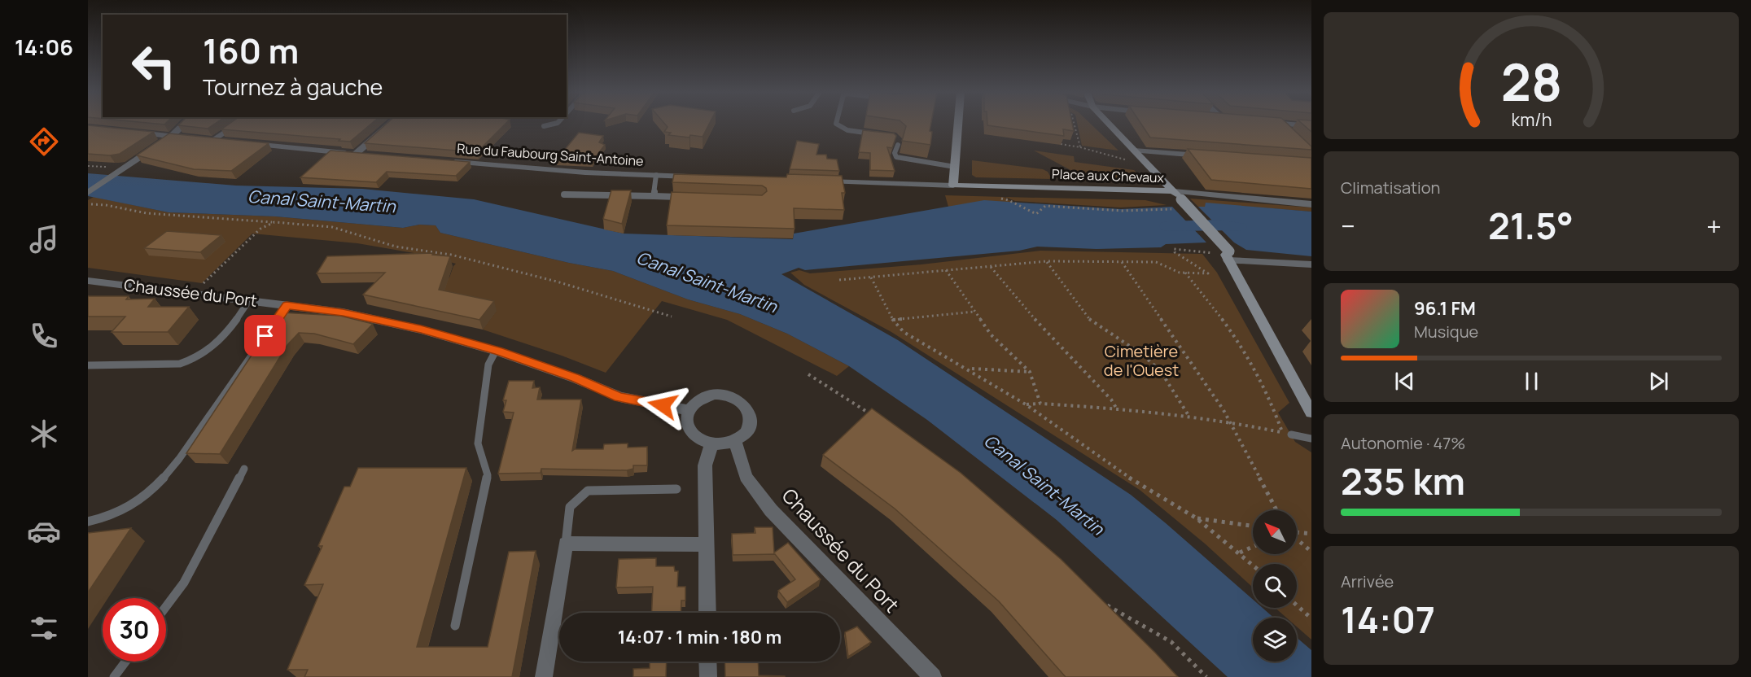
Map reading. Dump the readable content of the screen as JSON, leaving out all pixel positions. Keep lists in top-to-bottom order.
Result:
{
  "streets": {
    "main road": ["Place aux Chevaux"],
    "street": ["Rue du Faubourg Saint-Antoine", "Chaussée du Port"]
  },
  "water": ["Canal Saint-Martin"],
  "parks": ["Cimetière de l'Ouest"],
  "north": "top left",
  "page": {
    "tabs": "14:06",
    "turn": ["160 m", "Tournez à gauche"],
    "tile": [
      "Climatisation",
      ["Autonomie · 47%", "235 km"],
      ["Arrivée", "14:07"]
    ],
    "heat": ["−", "21.5°", "+"],
    "song": ["96.1 FM", "Musique"],
    "limit": "30",
    "trip": "14:07 · 1 min · 180 m",
    "gauge": ["28", "km/h"]
  }
}
